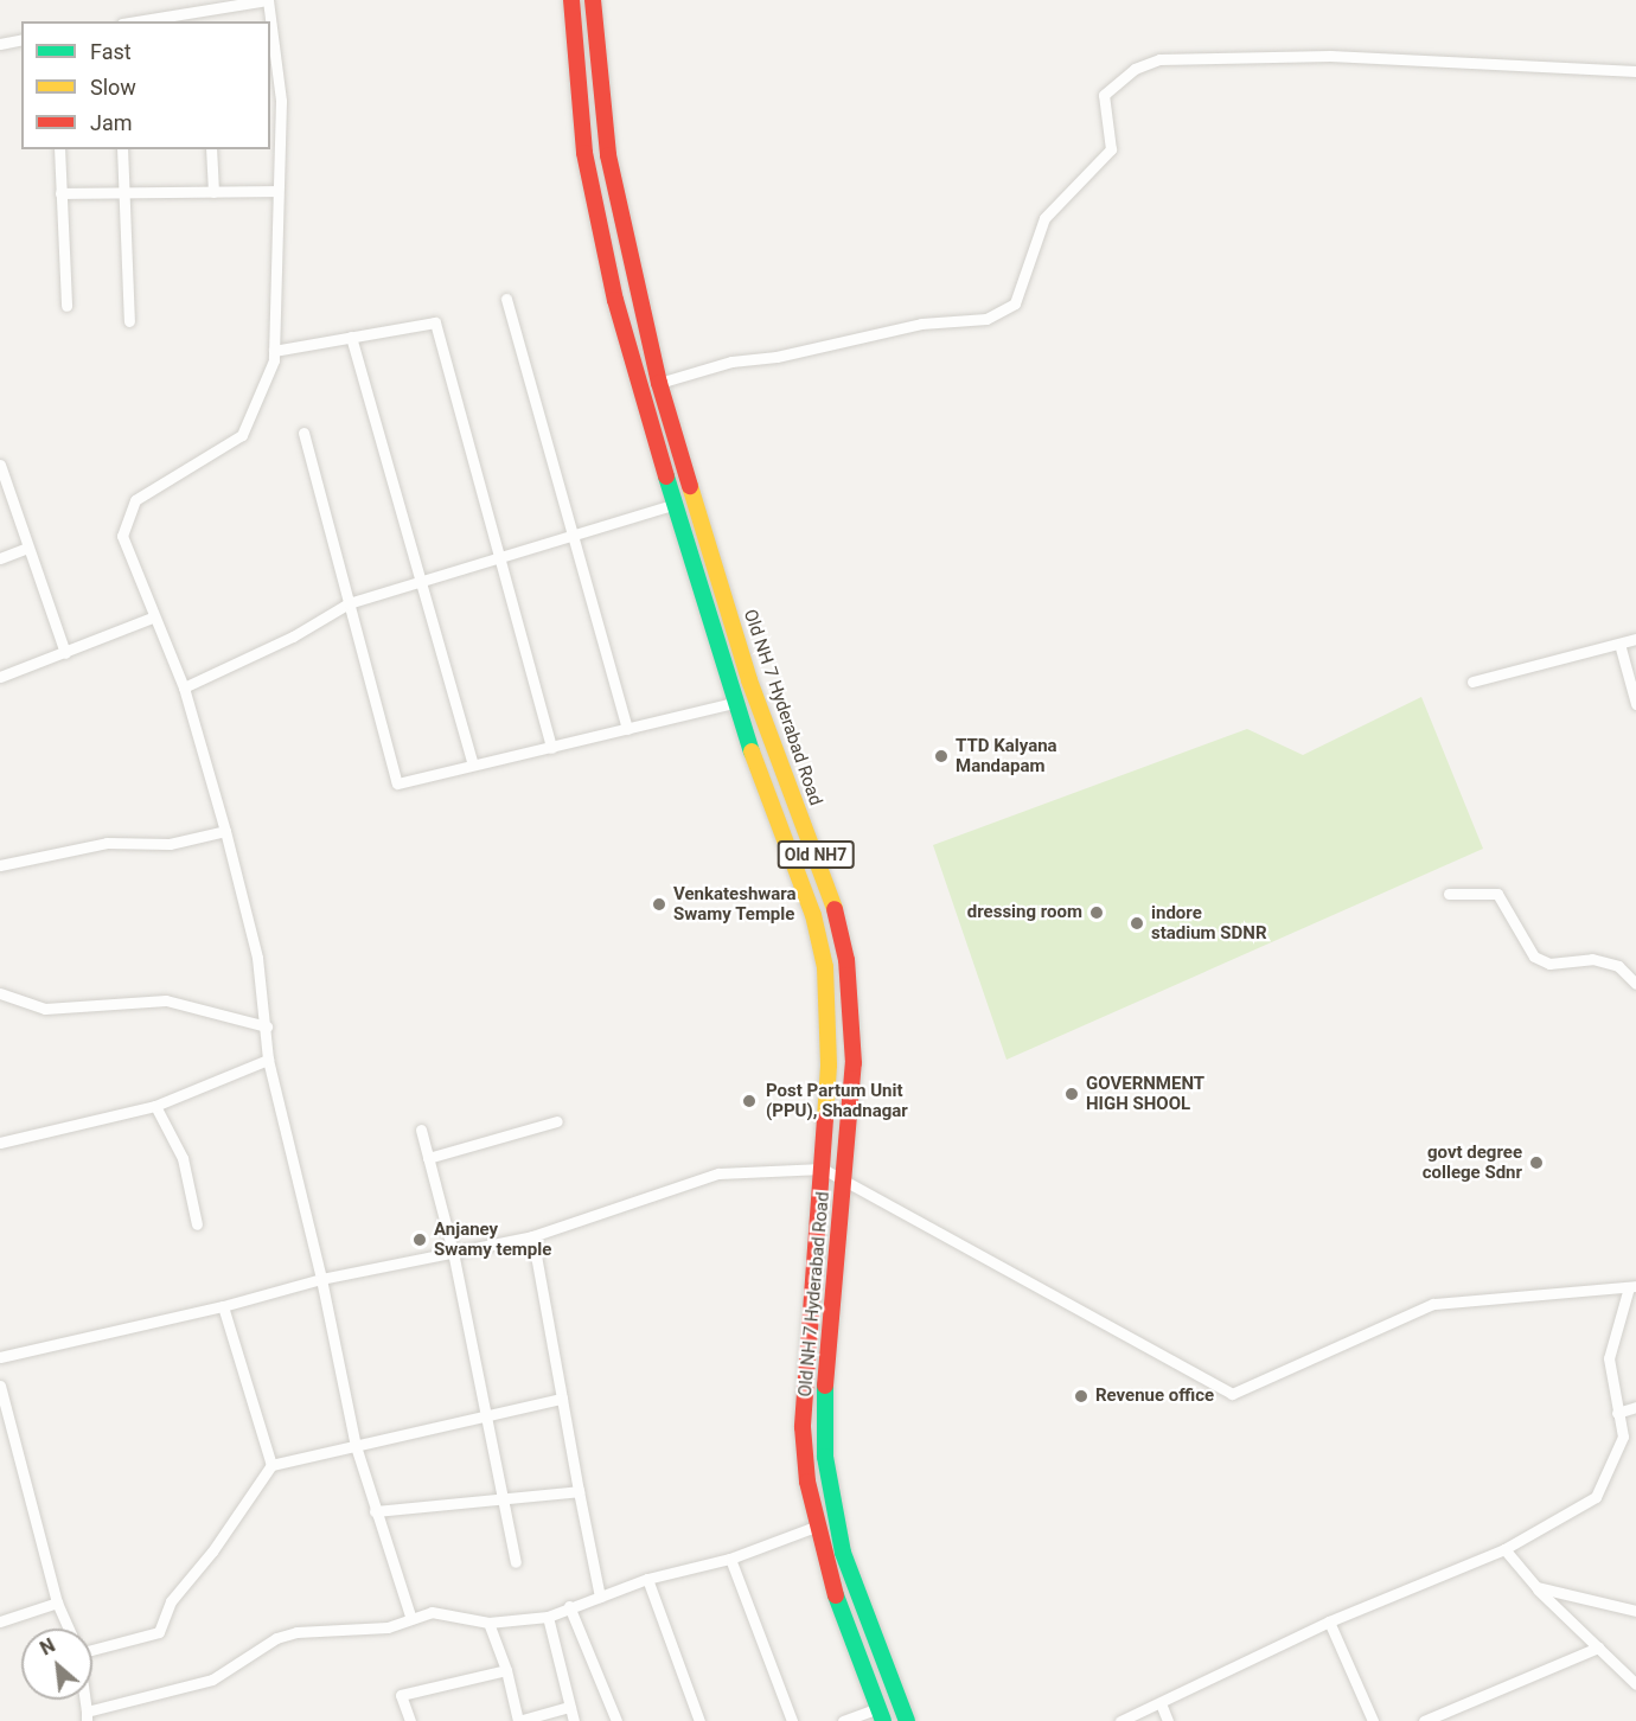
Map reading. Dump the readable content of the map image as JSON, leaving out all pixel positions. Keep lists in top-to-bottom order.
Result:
{
  "streets": {
    "main road": ["Old NH 7 Hyderabad Road", "Old NH7"]
  },
  "places": [
    "TTD Kalyana Mandapam",
    "Venkateshwara Swamy Temple",
    "dressing room",
    "indore stadium SDNR",
    "GOVERNMENT HIGH SHOOL",
    "Post Partum Unit (PPU), Shadnagar",
    "govt degree college Sdnr",
    "Anjaney Swamy temple",
    "Revenue office"
  ],
  "legend": ["Fast", "Slow", "Jam"],
  "north": "top left"
}
